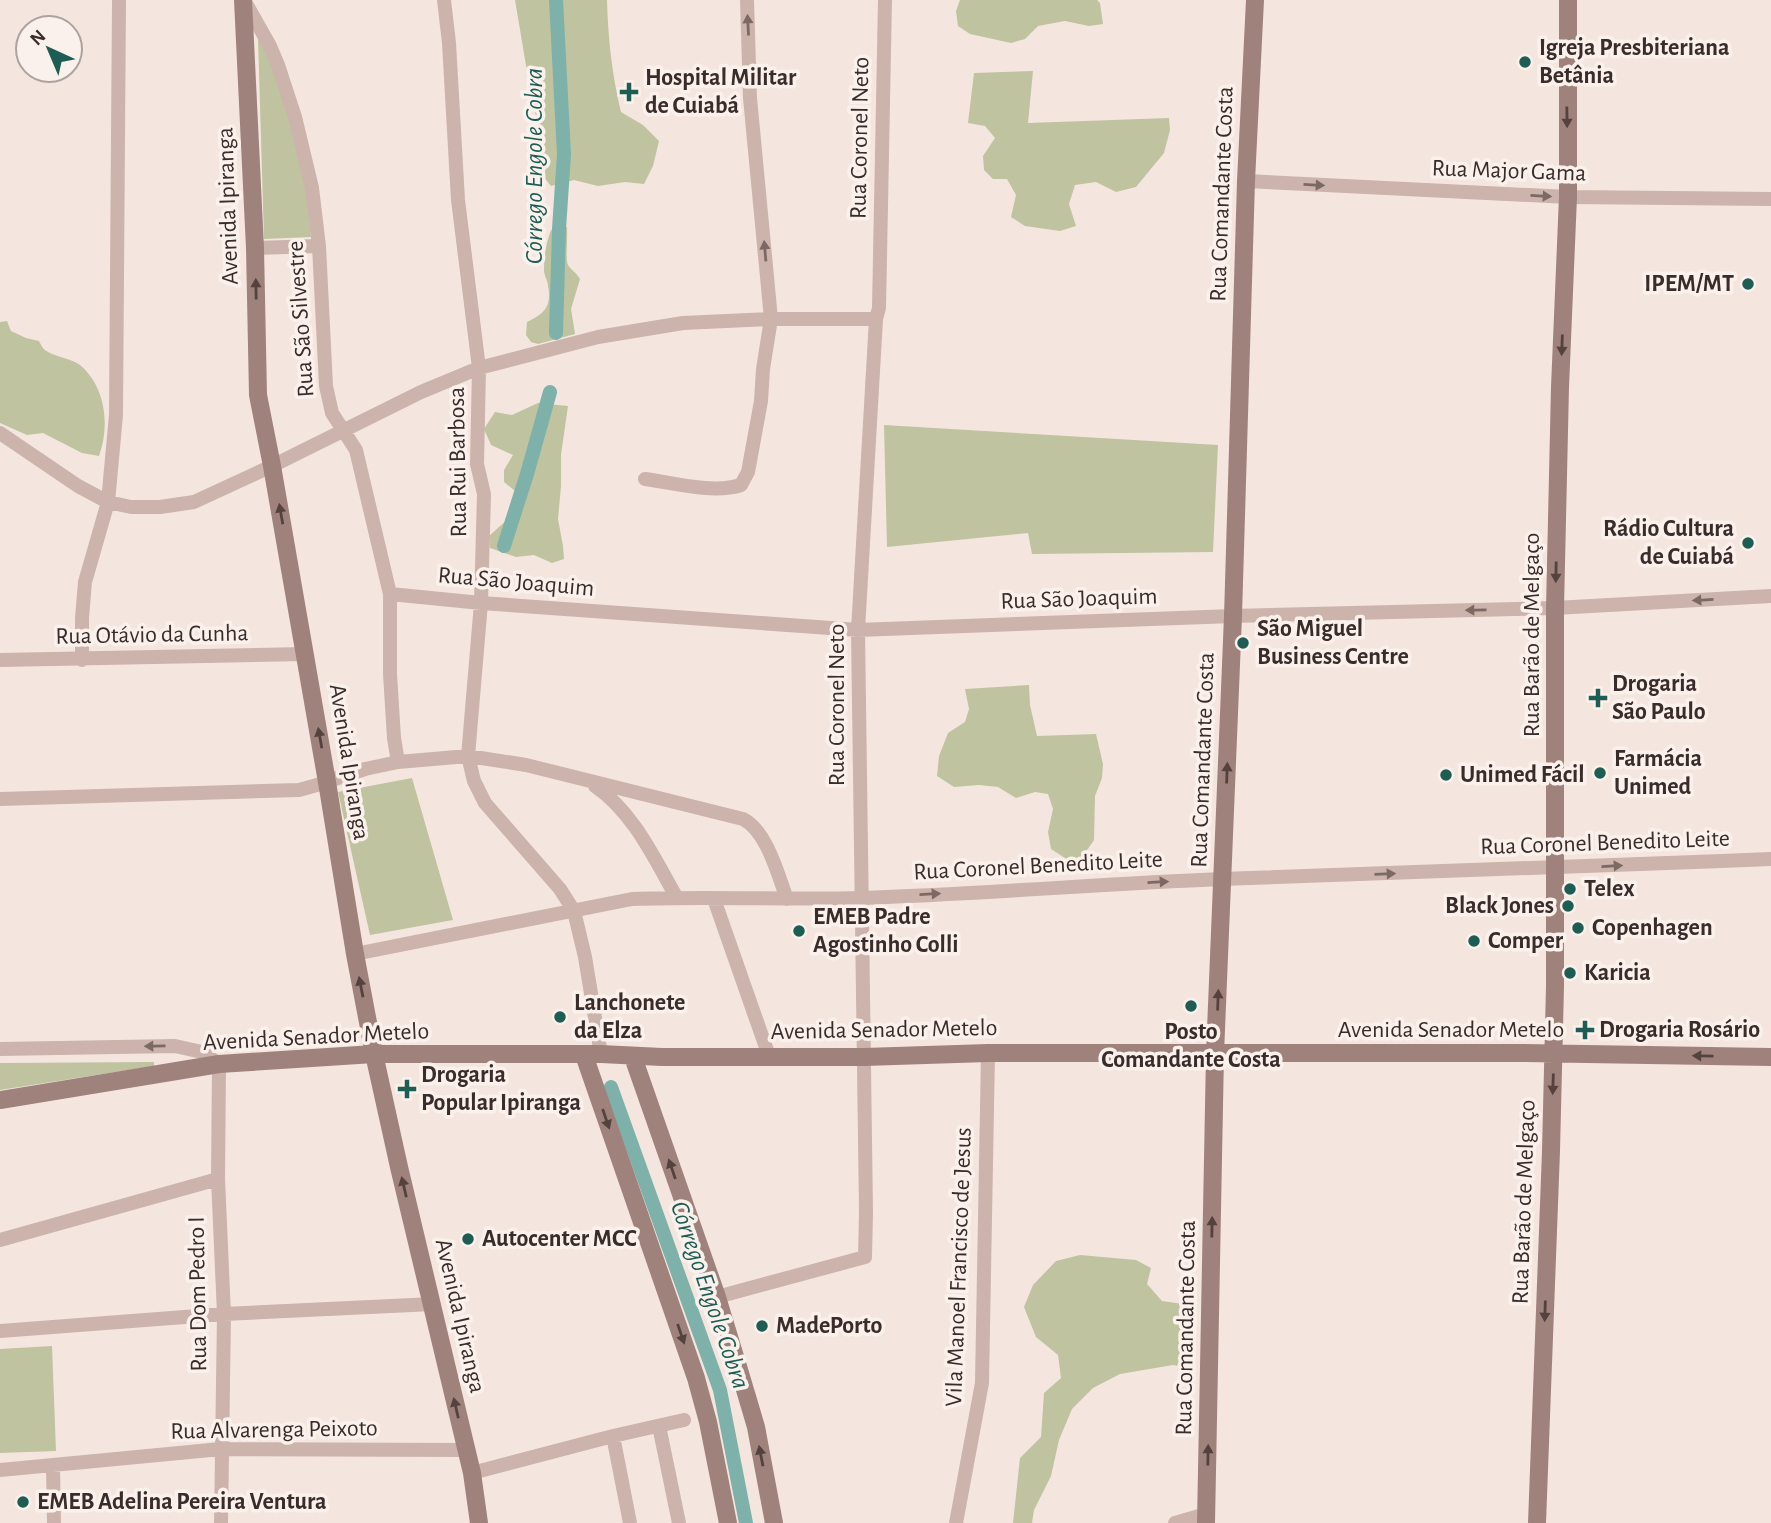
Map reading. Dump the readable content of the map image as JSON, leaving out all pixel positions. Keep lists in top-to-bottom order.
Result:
{
  "streets": {
    "street": [
      "Rua Coronel Neto",
      "Rua Major Gama",
      "Rua Comandante Costa",
      "Avenida Ipiranga",
      "Rua São Silvestre",
      "Rua Rui Barbosa",
      "Rua São Joaquim",
      "Rua Otávio da Cunha",
      "Rua Barão de Melgaço",
      "Rua Coronel Benedito Leite",
      "Avenida Senador Metelo",
      "Vila Manoel Francisco de Jesus",
      "Rua Dom Pedro I",
      "Rua Alvarenga Peixoto"
    ]
  },
  "crossings": [
    ["Rua Coronel Neto", "Rua São Joaquim"],
    ["Rua Coronel Neto", "Rua Coronel Benedito Leite"],
    ["Rua Coronel Neto", "Avenida Senador Metelo"],
    ["Rua Major Gama", "Rua Comandante Costa"],
    ["Rua Major Gama", "Rua Barão de Melgaço"],
    ["Rua Comandante Costa", "Rua São Joaquim"],
    ["Rua Comandante Costa", "Rua Coronel Benedito Leite"],
    ["Rua Comandante Costa", "Avenida Senador Metelo"],
    ["Avenida Ipiranga", "Rua São Silvestre"],
    ["Avenida Ipiranga", "Rua Otávio da Cunha"],
    ["Avenida Ipiranga", "Rua Coronel Benedito Leite"],
    ["Avenida Ipiranga", "Avenida Senador Metelo"],
    ["Avenida Ipiranga", "Rua Alvarenga Peixoto"],
    ["Rua São Silvestre", "Rua São Joaquim"],
    ["Rua Rui Barbosa", "Rua São Joaquim"],
    ["Rua Rui Barbosa", "Rua Coronel Benedito Leite"],
    ["Rua Rui Barbosa", "Avenida Senador Metelo"],
    ["Rua São Joaquim", "Rua Barão de Melgaço"],
    ["Rua Barão de Melgaço", "Rua Coronel Benedito Leite"],
    ["Rua Barão de Melgaço", "Avenida Senador Metelo"],
    ["Avenida Senador Metelo", "Vila Manoel Francisco de Jesus"],
    ["Avenida Senador Metelo", "Rua Dom Pedro I"],
    ["Rua Dom Pedro I", "Rua Alvarenga Peixoto"]
  ],
  "one_way": [
    "Rua Major Gama",
    "Rua Comandante Costa",
    "Avenida Ipiranga",
    "Rua São Joaquim",
    "Rua Barão de Melgaço",
    "Rua Coronel Benedito Leite"
  ],
  "water": ["Córrego Engole Cobra"],
  "places": {
    "other": [
      "Igreja Presbiteriana Betânia",
      "IPEM/MT",
      "Rádio Cultura de Cuiabá",
      "São Miguel Business Centre",
      "Farmácia Unimed",
      "Unimed Fácil",
      "Telex",
      "Black Jones",
      "Copenhagen",
      "EMEB Padre Agostinho Colli",
      "Comper",
      "Karicia",
      "Posto Comandante Costa",
      "Lanchonete da Elza",
      "Autocenter MCC",
      "MadePorto",
      "EMEB Adelina Pereira Ventura"
    ],
    "health": [
      "Hospital Militar de Cuiabá",
      "Drogaria São Paulo",
      "Drogaria Rosário",
      "Drogaria Popular Ipiranga"
    ]
  },
  "north": "top left"
}
